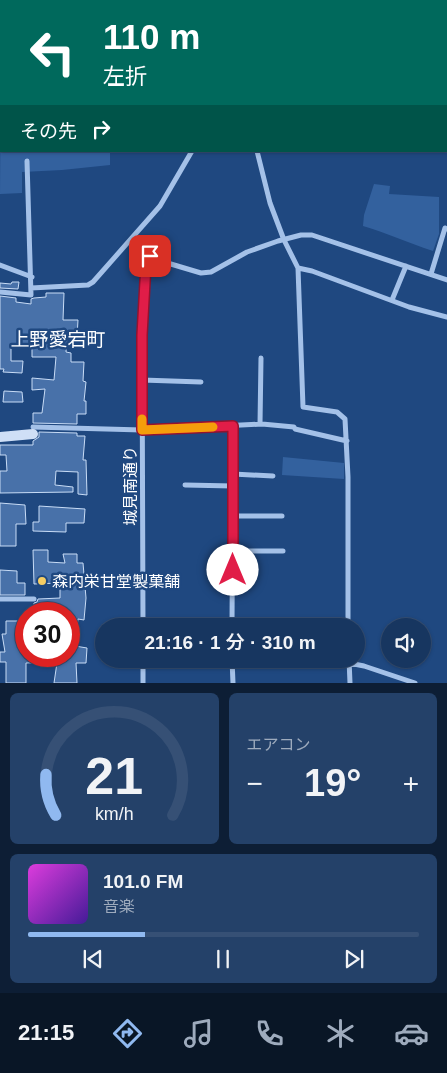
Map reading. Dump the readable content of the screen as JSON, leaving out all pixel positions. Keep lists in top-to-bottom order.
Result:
{
  "streets": {
    "street": ["城見南通り"]
  },
  "districts": ["上野愛宕町"],
  "places": ["森内栄甘堂製菓舗"],
  "page": {
    "turn": ["110 m", "左折"],
    "then": "その先",
    "limit": "30",
    "trip": "21:16 · 1 分 · 310 m",
    "tile": "エアコン",
    "heat": ["−", "19°", "+"],
    "song": ["101.0 FM", "音楽"],
    "tabs": "21:15",
    "gauge": ["21", "km/h"]
  }
}
